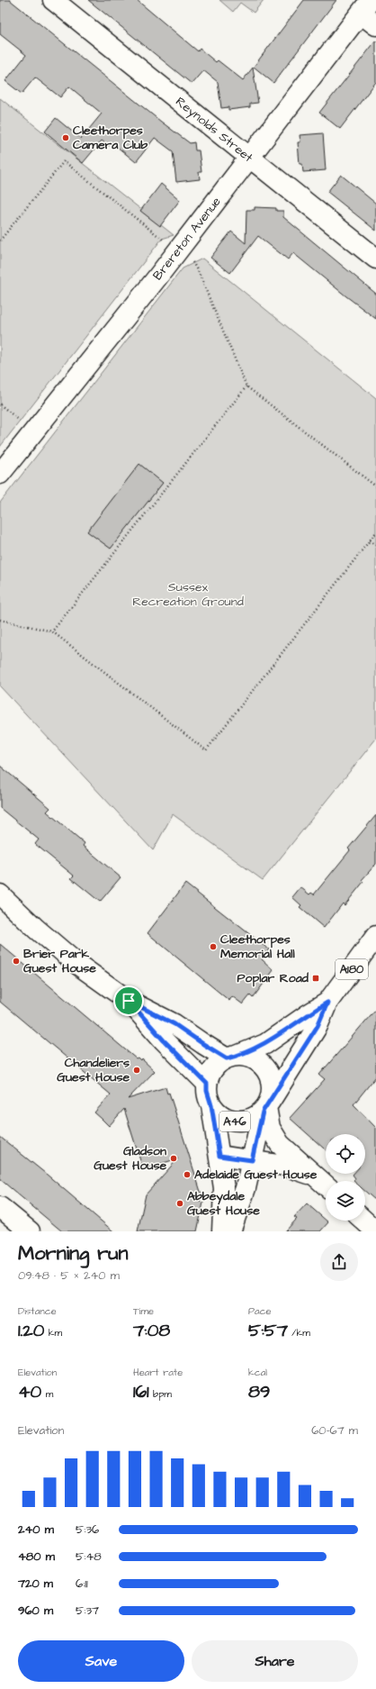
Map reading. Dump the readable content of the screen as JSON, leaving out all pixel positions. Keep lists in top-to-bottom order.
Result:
{
  "streets": {
    "street": [
      "Reynolds Street",
      "Brereton Avenue",
      "A180",
      "A46"
    ]
  },
  "crossings": [
    ["Reynolds Street", "Brereton Avenue"],
    ["A180", "A46"]
  ],
  "parks": ["Sussex Recreation Ground"],
  "places": {
    "other": [
      "Cleethorpes Camera Club",
      "Cleethorpes Memorial Hall",
      "Brier Park Guest House",
      "Chandeliers Guest House",
      "Gladson Guest House",
      "Adelaide Guest House",
      "Abbeydale Guest House"
    ],
    "transit": ["Poplar Road"]
  },
  "page": {
    "heading": ["Morning run", "09:48 · 5 × 240 m"],
    "stats": [
      ["Distance", "1.20 km"],
      ["Time", "7:08"],
      ["Pace", "5:57 /km"],
      ["Elevation", "40 m"],
      ["Heart rate", "161 bpm"],
      ["kcal", "89"]
    ],
    "chart": ["Elevation", "60–67 m"],
    "list": [
      {
        "name": "240 m",
        "note": "5:36"
      },
      {
        "name": "480 m",
        "note": "5:48"
      },
      {
        "name": "720 m",
        "note": "6:11"
      },
      {
        "name": "960 m",
        "note": "5:37"
      }
    ],
    "buttons": ["Save", "Share"]
  }
}
